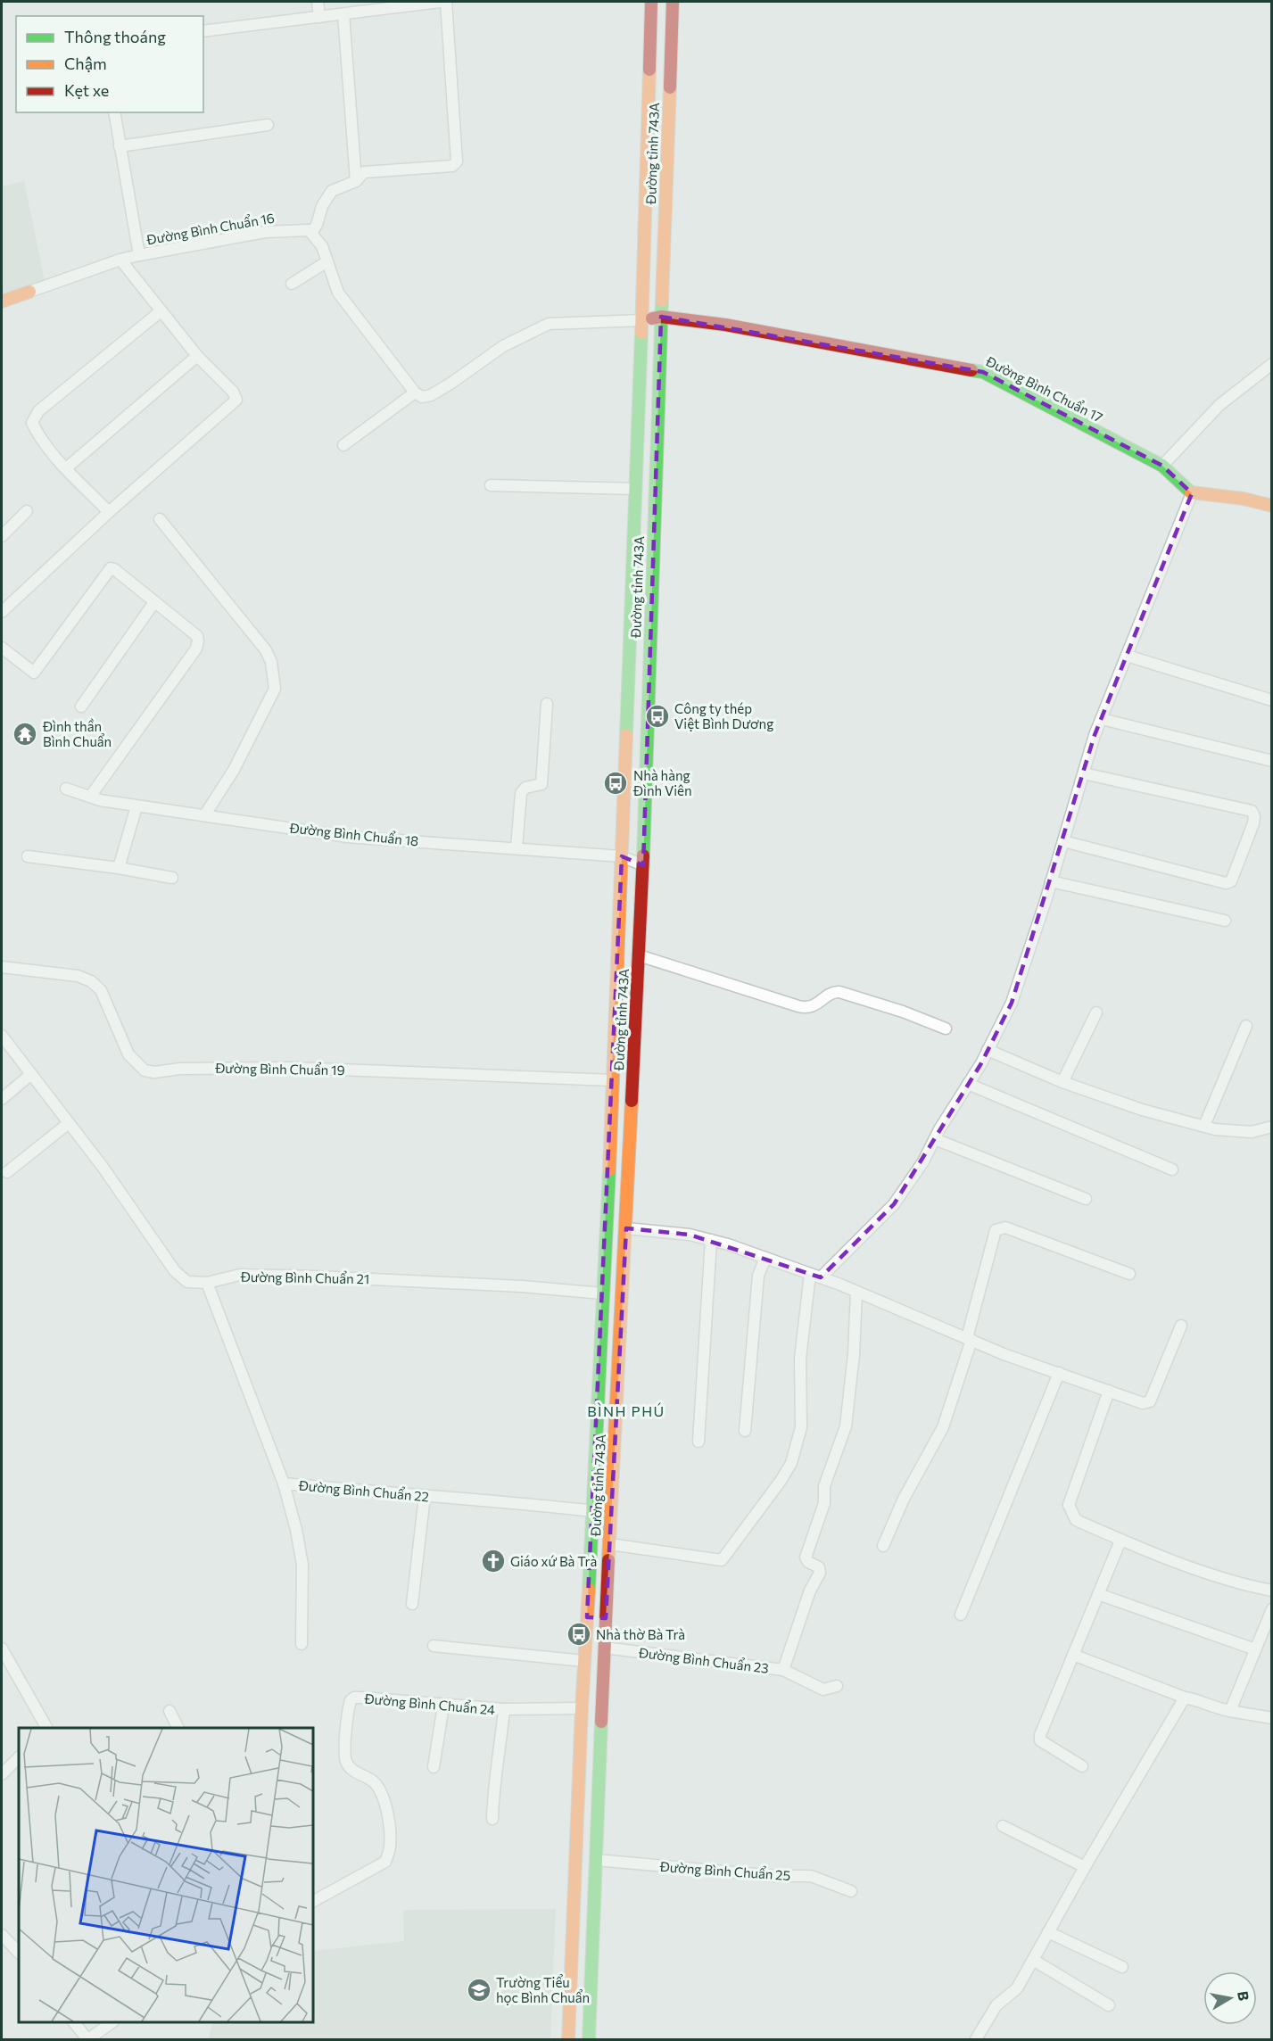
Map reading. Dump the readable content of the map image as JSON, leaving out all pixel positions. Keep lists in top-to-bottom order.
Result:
{
  "streets": {
    "main road": ["Đường tỉnh 743A", "Đường Bình Chuẩn 16", "Đường Bình Chuẩn 17"],
    "street": [
      "Đường Bình Chuẩn 18",
      "Đường Bình Chuẩn 19",
      "Đường Bình Chuẩn 21",
      "Đường Bình Chuẩn 22",
      "Đường Bình Chuẩn 23",
      "Đường Bình Chuẩn 24",
      "Đường Bình Chuẩn 25"
    ]
  },
  "crossings": [
    ["Đường tỉnh 743A", "Đường Bình Chuẩn 17"],
    ["Đường tỉnh 743A", "Đường Bình Chuẩn 18"],
    ["Đường tỉnh 743A", "Đường Bình Chuẩn 19"],
    ["Đường tỉnh 743A", "Đường Bình Chuẩn 21"],
    ["Đường tỉnh 743A", "Đường Bình Chuẩn 22"],
    ["Đường tỉnh 743A", "Đường Bình Chuẩn 23"],
    ["Đường tỉnh 743A", "Đường Bình Chuẩn 24"],
    ["Đường tỉnh 743A", "Đường Bình Chuẩn 25"],
    ["Đường Bình Chuẩn 21", "Đường Bình Chuẩn 22"]
  ],
  "districts": ["BÌNH PHÚ"],
  "places": {
    "bus stop": ["Công ty thép Việt Bình Dương", "Nhà hàng Đình Viên", "Nhà thờ Bà Trà"],
    "temple": ["Đình thần Bình Chuẩn"],
    "church": ["Giáo xứ Bà Trà"],
    "school or university": ["Trường Tiểu học Bình Chuẩn"]
  },
  "legend": ["Thông thoáng", "Chậm", "Kẹt xe"],
  "north": "right"
}
